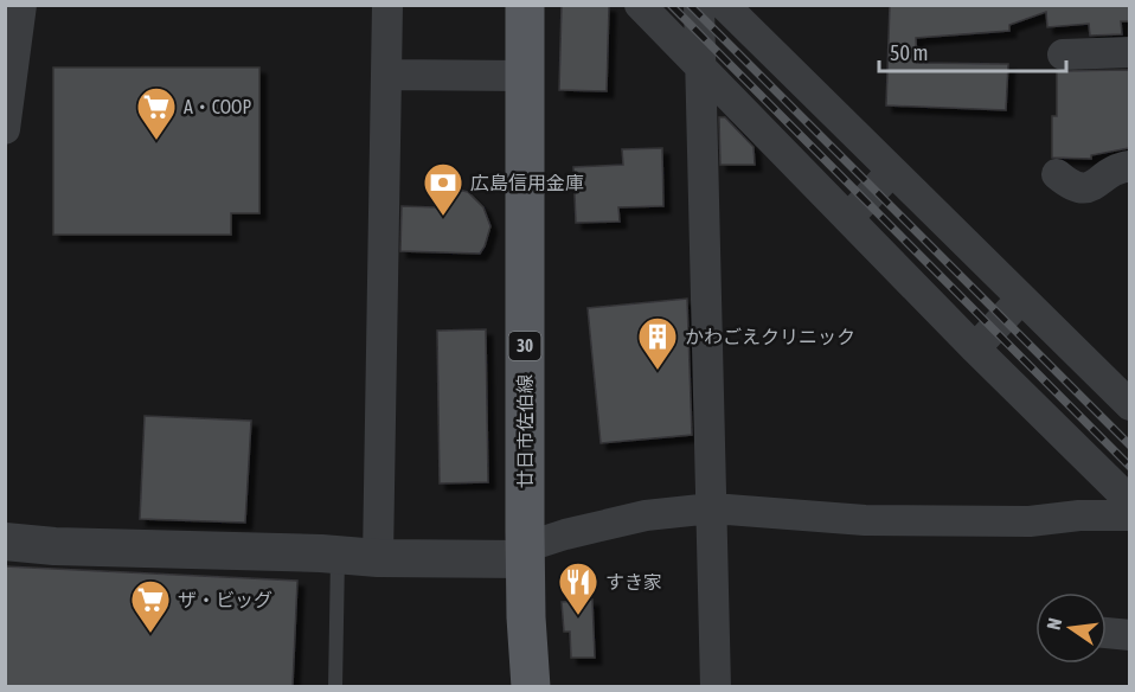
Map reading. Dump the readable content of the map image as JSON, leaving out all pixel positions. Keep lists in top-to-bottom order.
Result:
{
  "streets": {
    "main road": ["30", "廿日市佐伯線"]
  },
  "places": {
    "supermarket": ["A・COOP", "ザ・ビッグ"],
    "bank": ["広島信用金庫"],
    "building": ["かわごえクリニック"],
    "restaurant": ["すき家"]
  },
  "scale_bar": "50 m",
  "north": "left"
}
